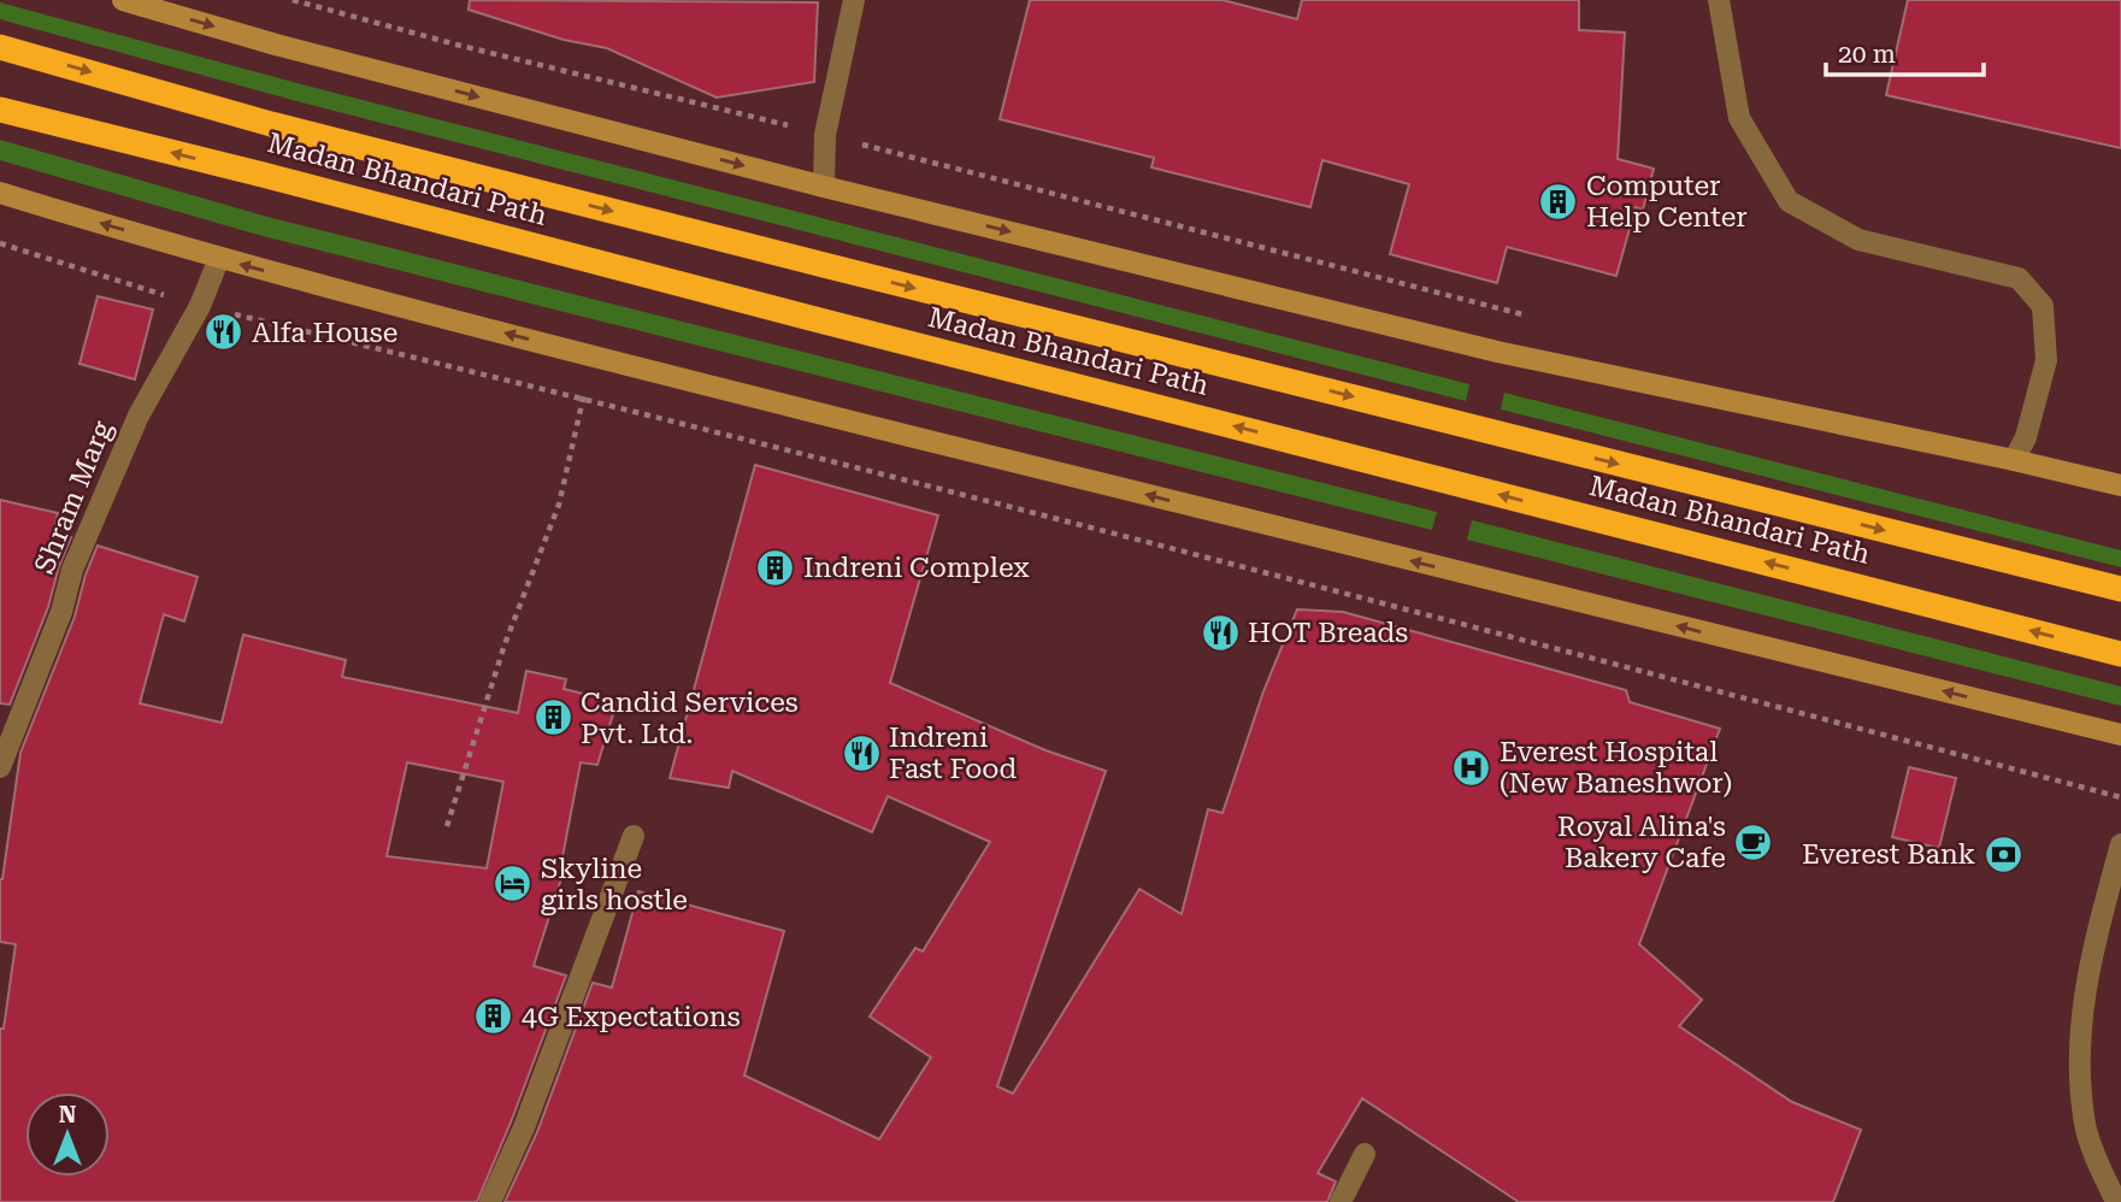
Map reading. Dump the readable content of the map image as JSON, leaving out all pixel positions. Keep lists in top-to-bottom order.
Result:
{
  "streets": {
    "highway": ["Madan Bhandari Path"],
    "street": ["Shram Marg"]
  },
  "places": {
    "building": [
      "Computer Help Center",
      "Indreni Complex",
      "Candid Services Pvt. Ltd.",
      "4G Expectations"
    ],
    "restaurant": ["Alfa House", "HOT Breads", "Indreni Fast Food"],
    "hospital": ["Everest Hospital (New Baneshwor)"],
    "cafe": ["Royal Alina's Bakery Cafe"],
    "bank": ["Everest Bank"],
    "hotel": ["Skyline girls hostle"]
  },
  "scale_bar": "20 m",
  "north": "top"
}
